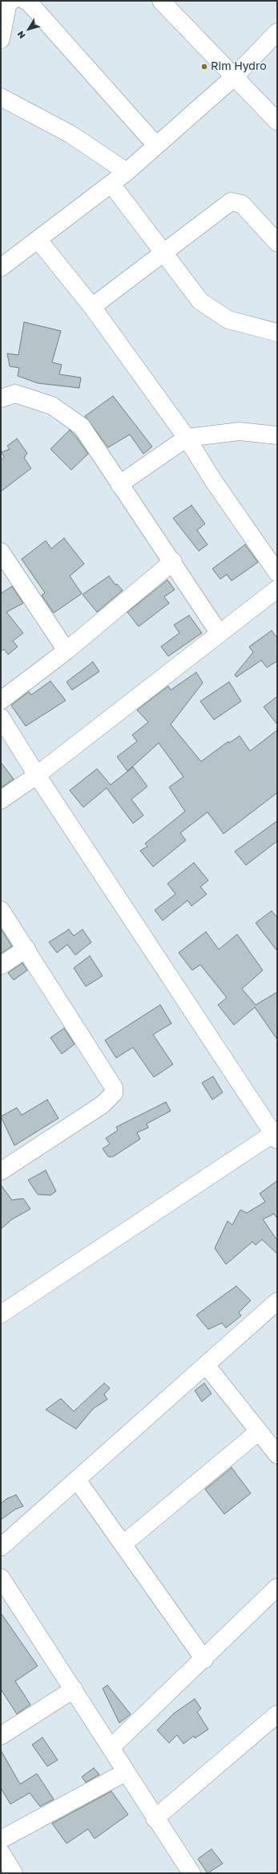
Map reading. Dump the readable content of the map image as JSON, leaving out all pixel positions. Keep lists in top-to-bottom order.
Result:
{
  "places": ["Rim Hydro"],
  "north": "bottom left"
}
